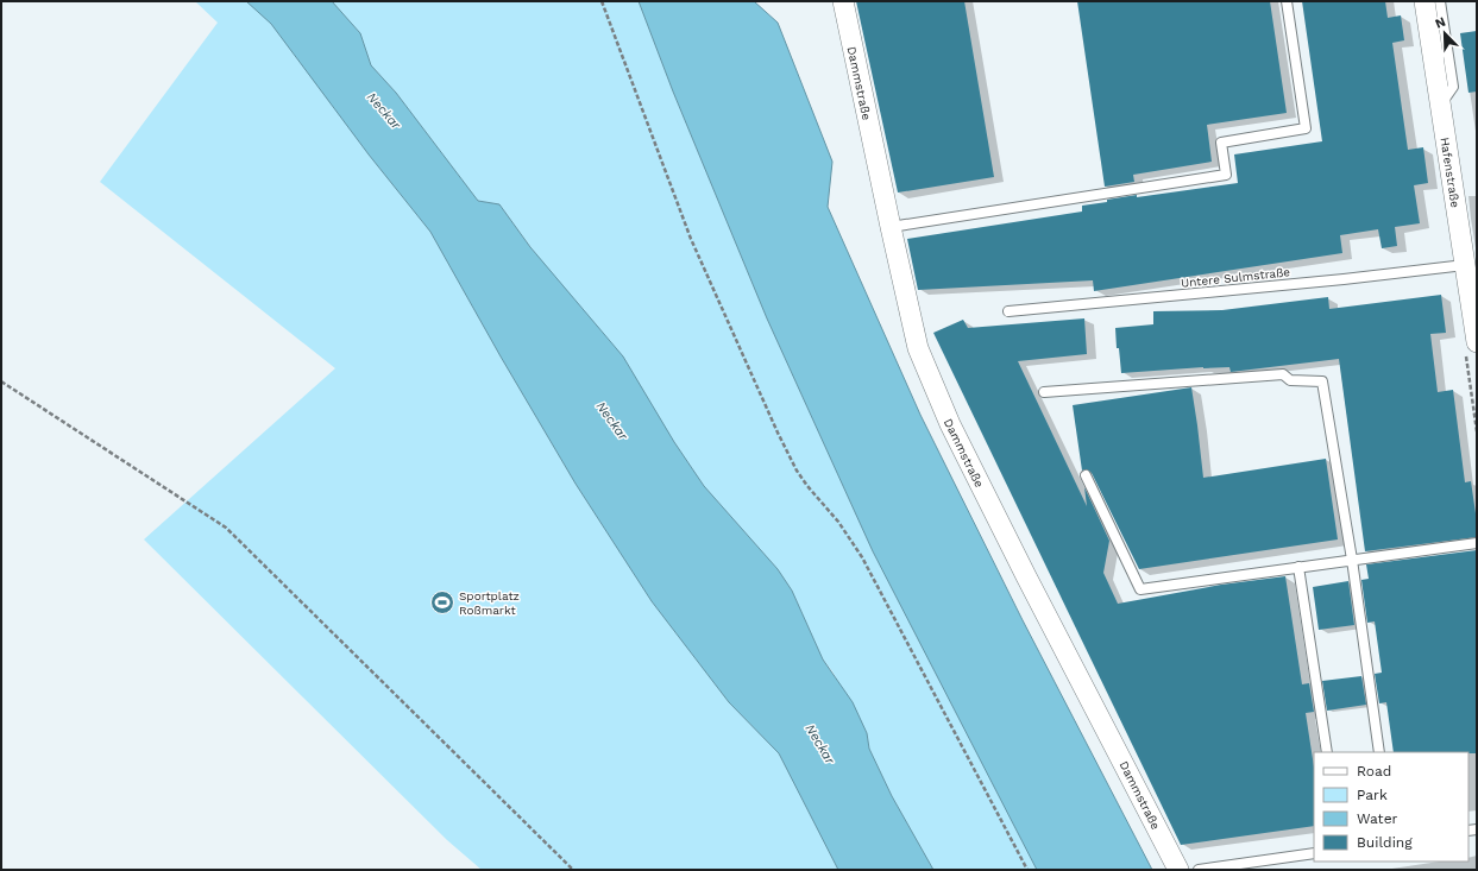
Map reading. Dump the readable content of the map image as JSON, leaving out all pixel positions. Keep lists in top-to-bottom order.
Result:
{
  "streets": {
    "street": ["Dammstraße", "Hafenstraße"],
    "lane": ["Untere Sulmstraße"]
  },
  "crossings": [
    ["Hafenstraße", "Untere Sulmstraße"]
  ],
  "water": ["Neckar"],
  "places": {
    "sports": ["Sportplatz Roßmarkt"]
  },
  "legend": [
    "Road",
    "Park",
    "Water",
    "Building"
  ],
  "north": "top left"
}
